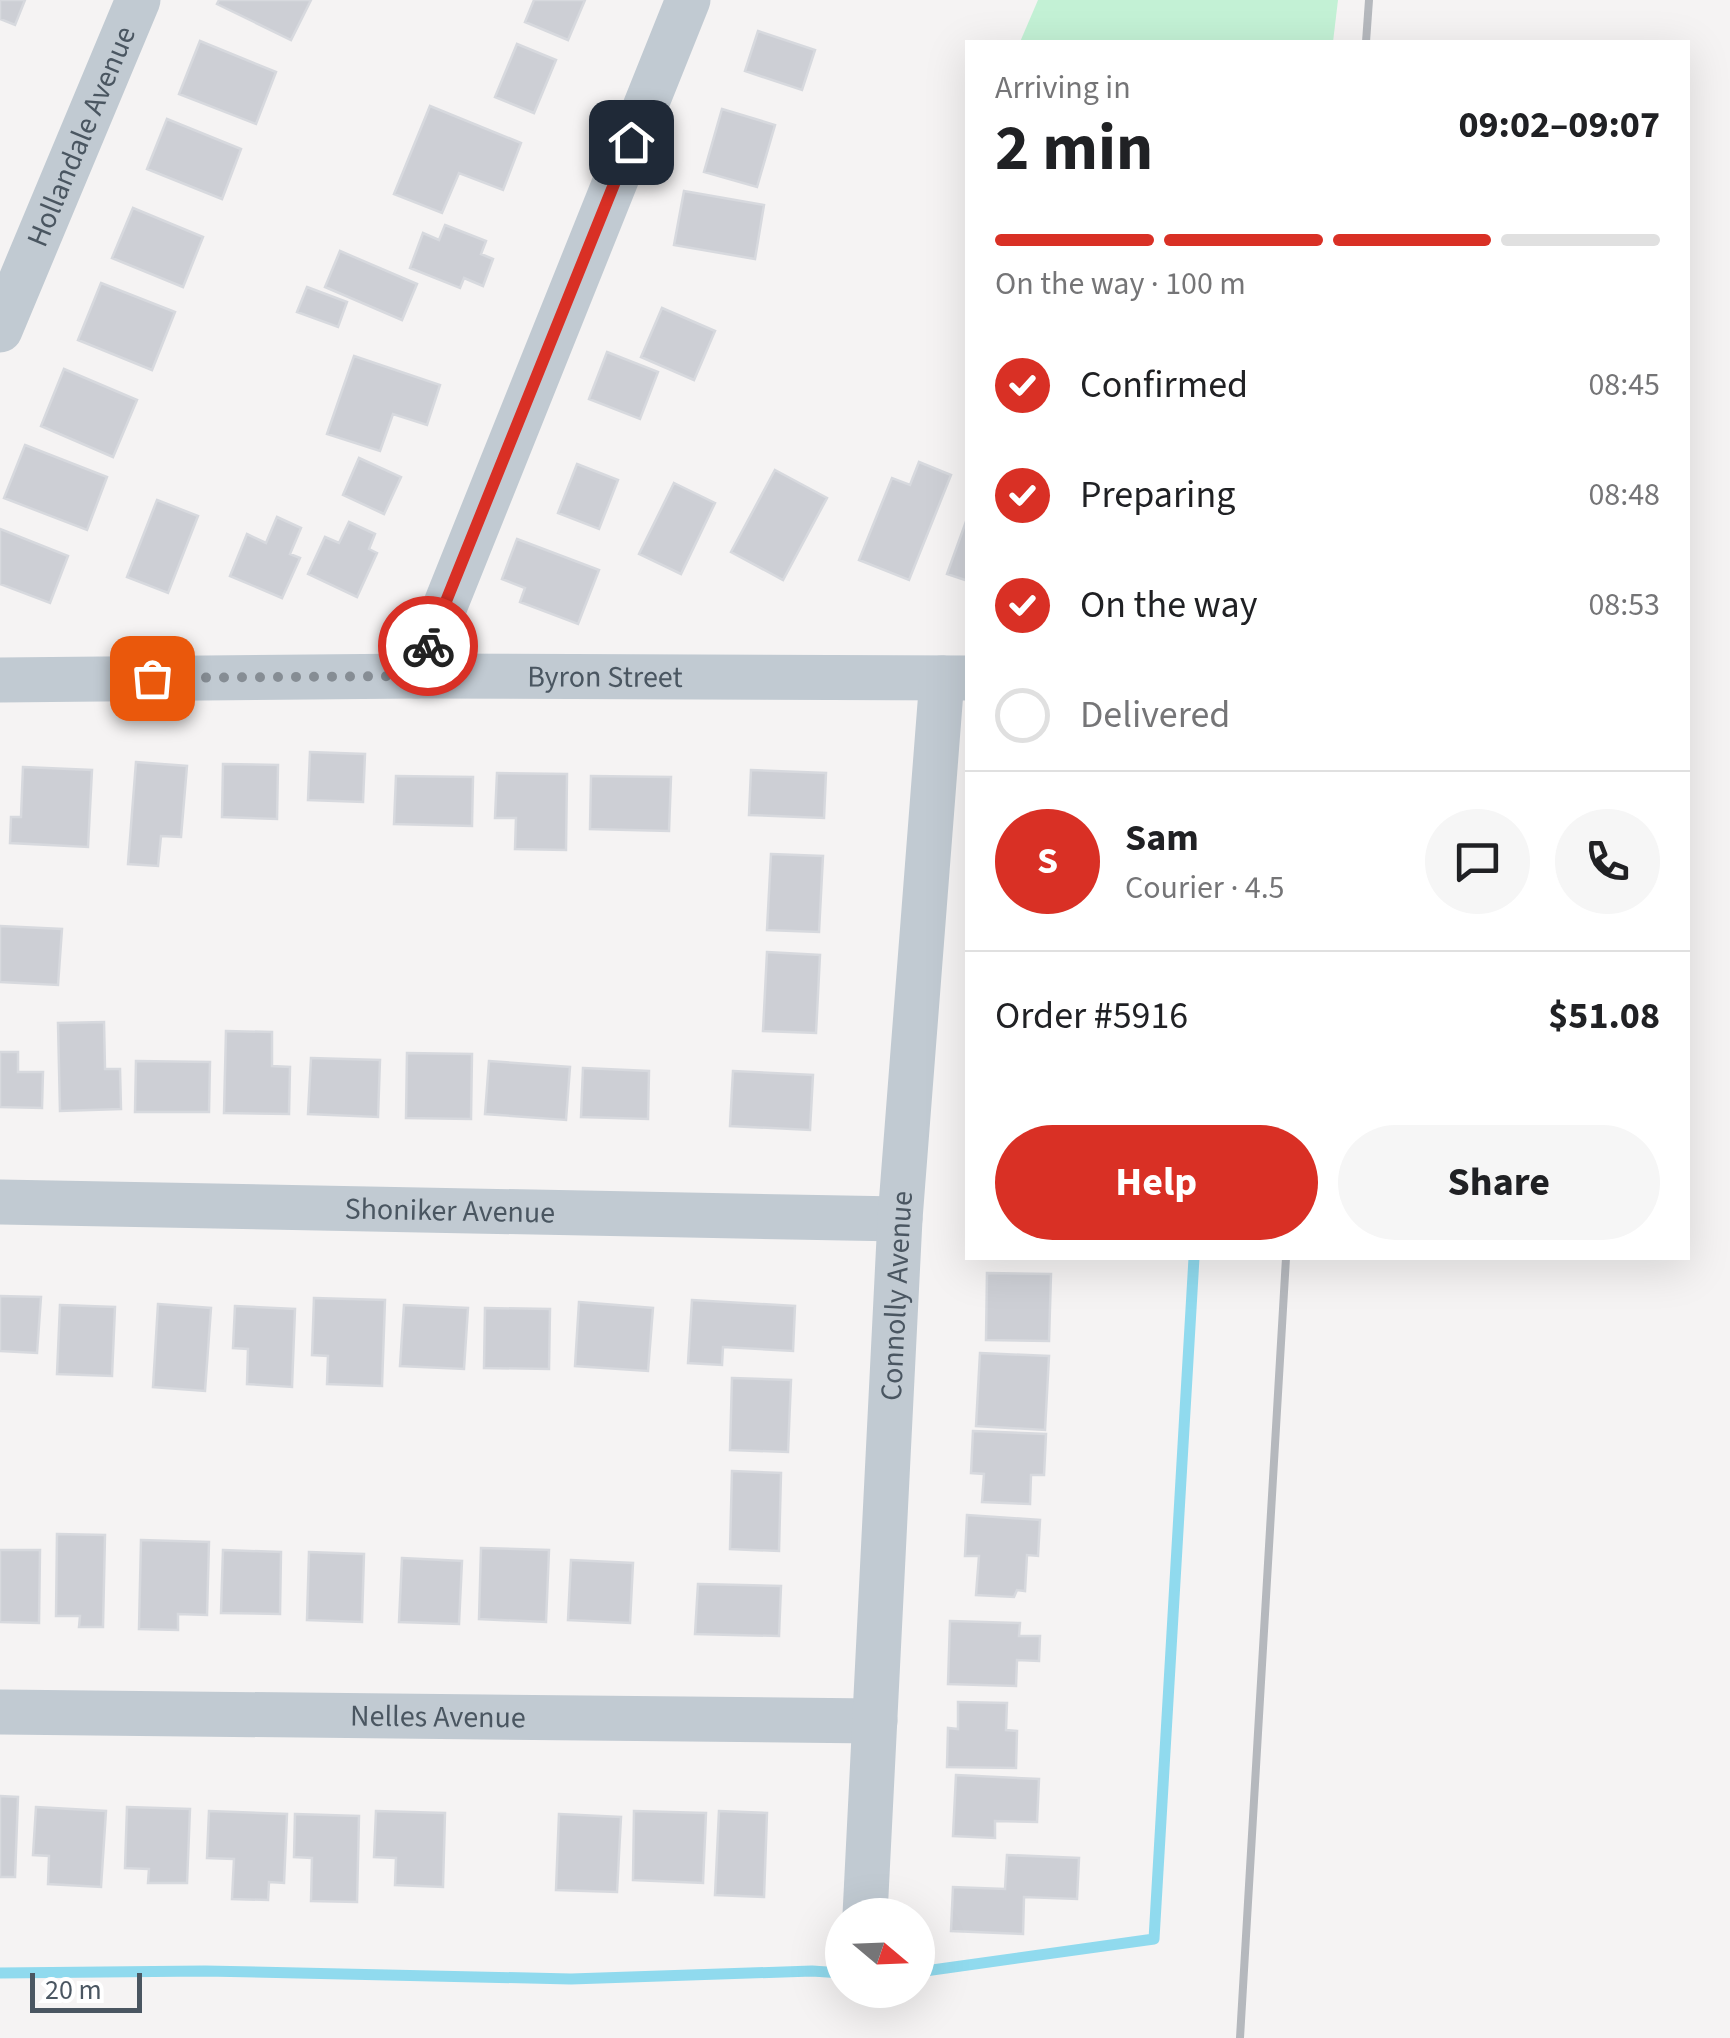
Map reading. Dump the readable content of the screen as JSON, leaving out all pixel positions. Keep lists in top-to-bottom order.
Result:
{
  "streets": {
    "street": [
      "Hollandale Avenue",
      "Byron Street",
      "Shoniker Avenue",
      "Connolly Avenue",
      "Nelles Avenue"
    ]
  },
  "crossings": [
    ["Byron Street", "Connolly Avenue"],
    ["Shoniker Avenue", "Connolly Avenue"],
    ["Connolly Avenue", "Nelles Avenue"]
  ],
  "scale_bar": "20 m",
  "north": "right",
  "page": {
    "heading": ["2 min", "Arriving in", "09:02–09:07"],
    "panel": [
      "Sam",
      "Courier · 4.5",
      "Order #5916",
      "$51.08"
    ],
    "bar": "On the way · 100 m",
    "list": [
      ["Confirmed", "08:45"],
      ["Preparing", "08:48"],
      ["On the way", "08:53"],
      "Delivered"
    ],
    "round": "S",
    "buttons": ["Help", "Share"],
    "scale": "20 m"
  }
}
